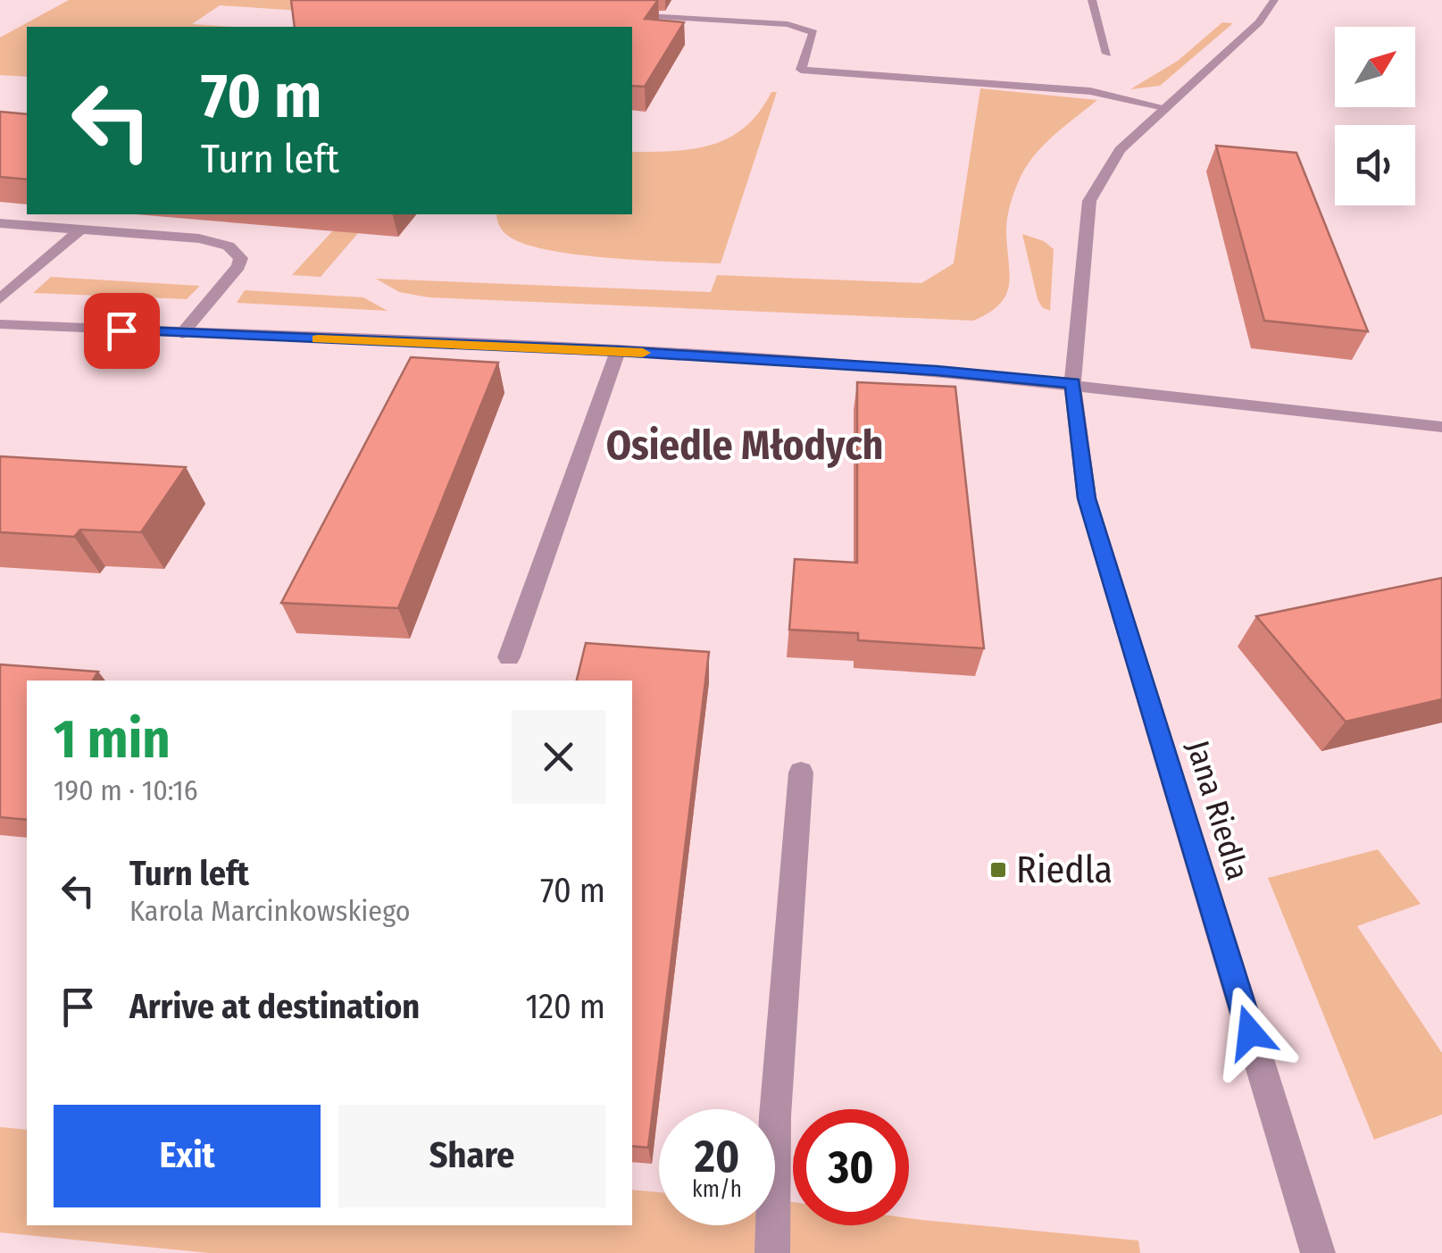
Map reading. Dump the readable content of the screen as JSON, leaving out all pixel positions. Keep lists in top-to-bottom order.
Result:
{
  "streets": {
    "street": ["Jana Riedla"]
  },
  "districts": ["Osiedle Młodych"],
  "places": {
    "transit": ["Riedla"]
  },
  "north": "top right",
  "page": {
    "turn": ["70 m", "Turn left"],
    "heading": ["1 min", "190 m · 10:16"],
    "list": [
      {
        "name": "Turn left",
        "note": "Karola Marcinkowskiego",
        "value": "70 m"
      },
      {
        "name": "Arrive at destination",
        "value": "120 m"
      }
    ],
    "buttons": ["Exit", "Share"],
    "speed": "20 km/h",
    "limit": "30"
  }
}
